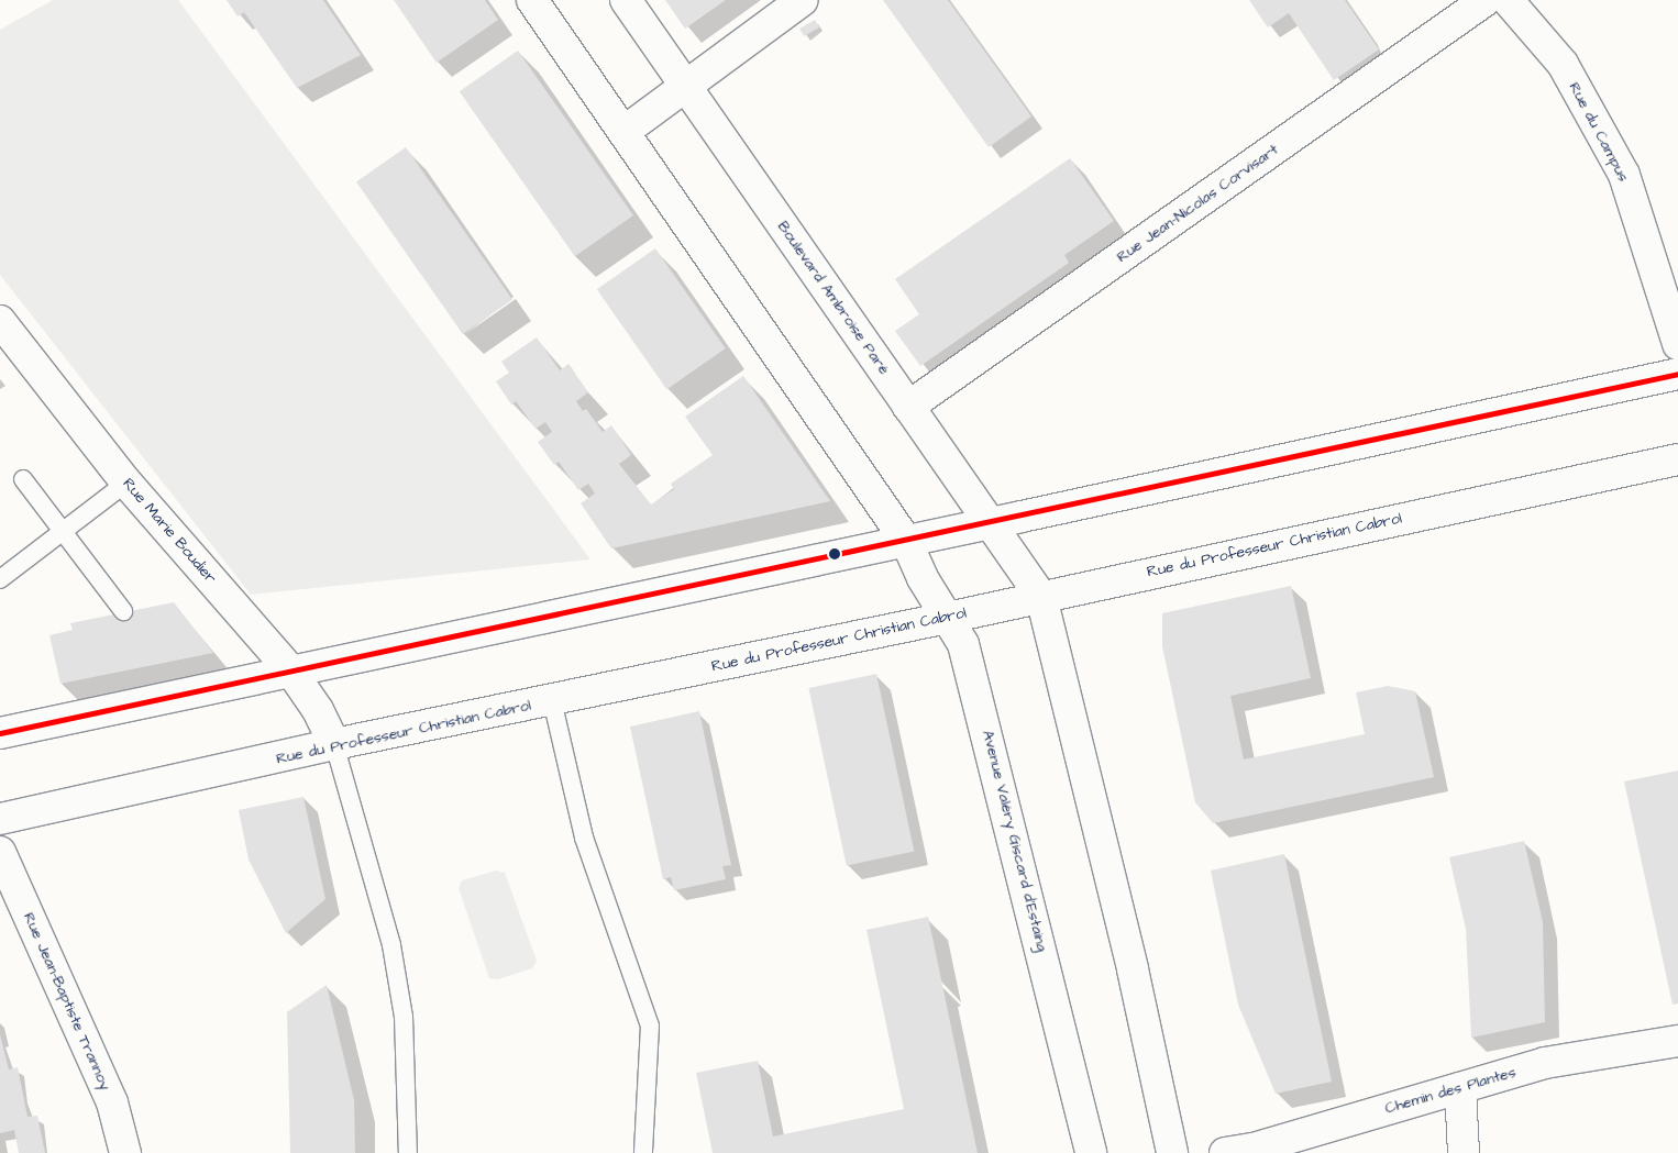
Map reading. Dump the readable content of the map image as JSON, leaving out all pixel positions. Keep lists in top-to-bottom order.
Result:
{
  "streets": {
    "street": [
      "Rue du Campus",
      "Rue Jean-Nicolas Corvisart",
      "Boulevard Ambroise Paré",
      "Rue Marie Boudier",
      "Rue du Professeur Christian Cabrol",
      "Avenue Valéry Giscard d'Estaing",
      "Rue Jean-Baptiste Trannoy",
      "Chemin des Plantes"
    ]
  },
  "crossings": [
    ["Rue Jean-Nicolas Corvisart", "Boulevard Ambroise Paré"],
    ["Boulevard Ambroise Paré", "Rue du Professeur Christian Cabrol"],
    ["Rue Marie Boudier", "Rue du Professeur Christian Cabrol"],
    ["Rue du Professeur Christian Cabrol", "Avenue Valéry Giscard d'Estaing"]
  ]
}
